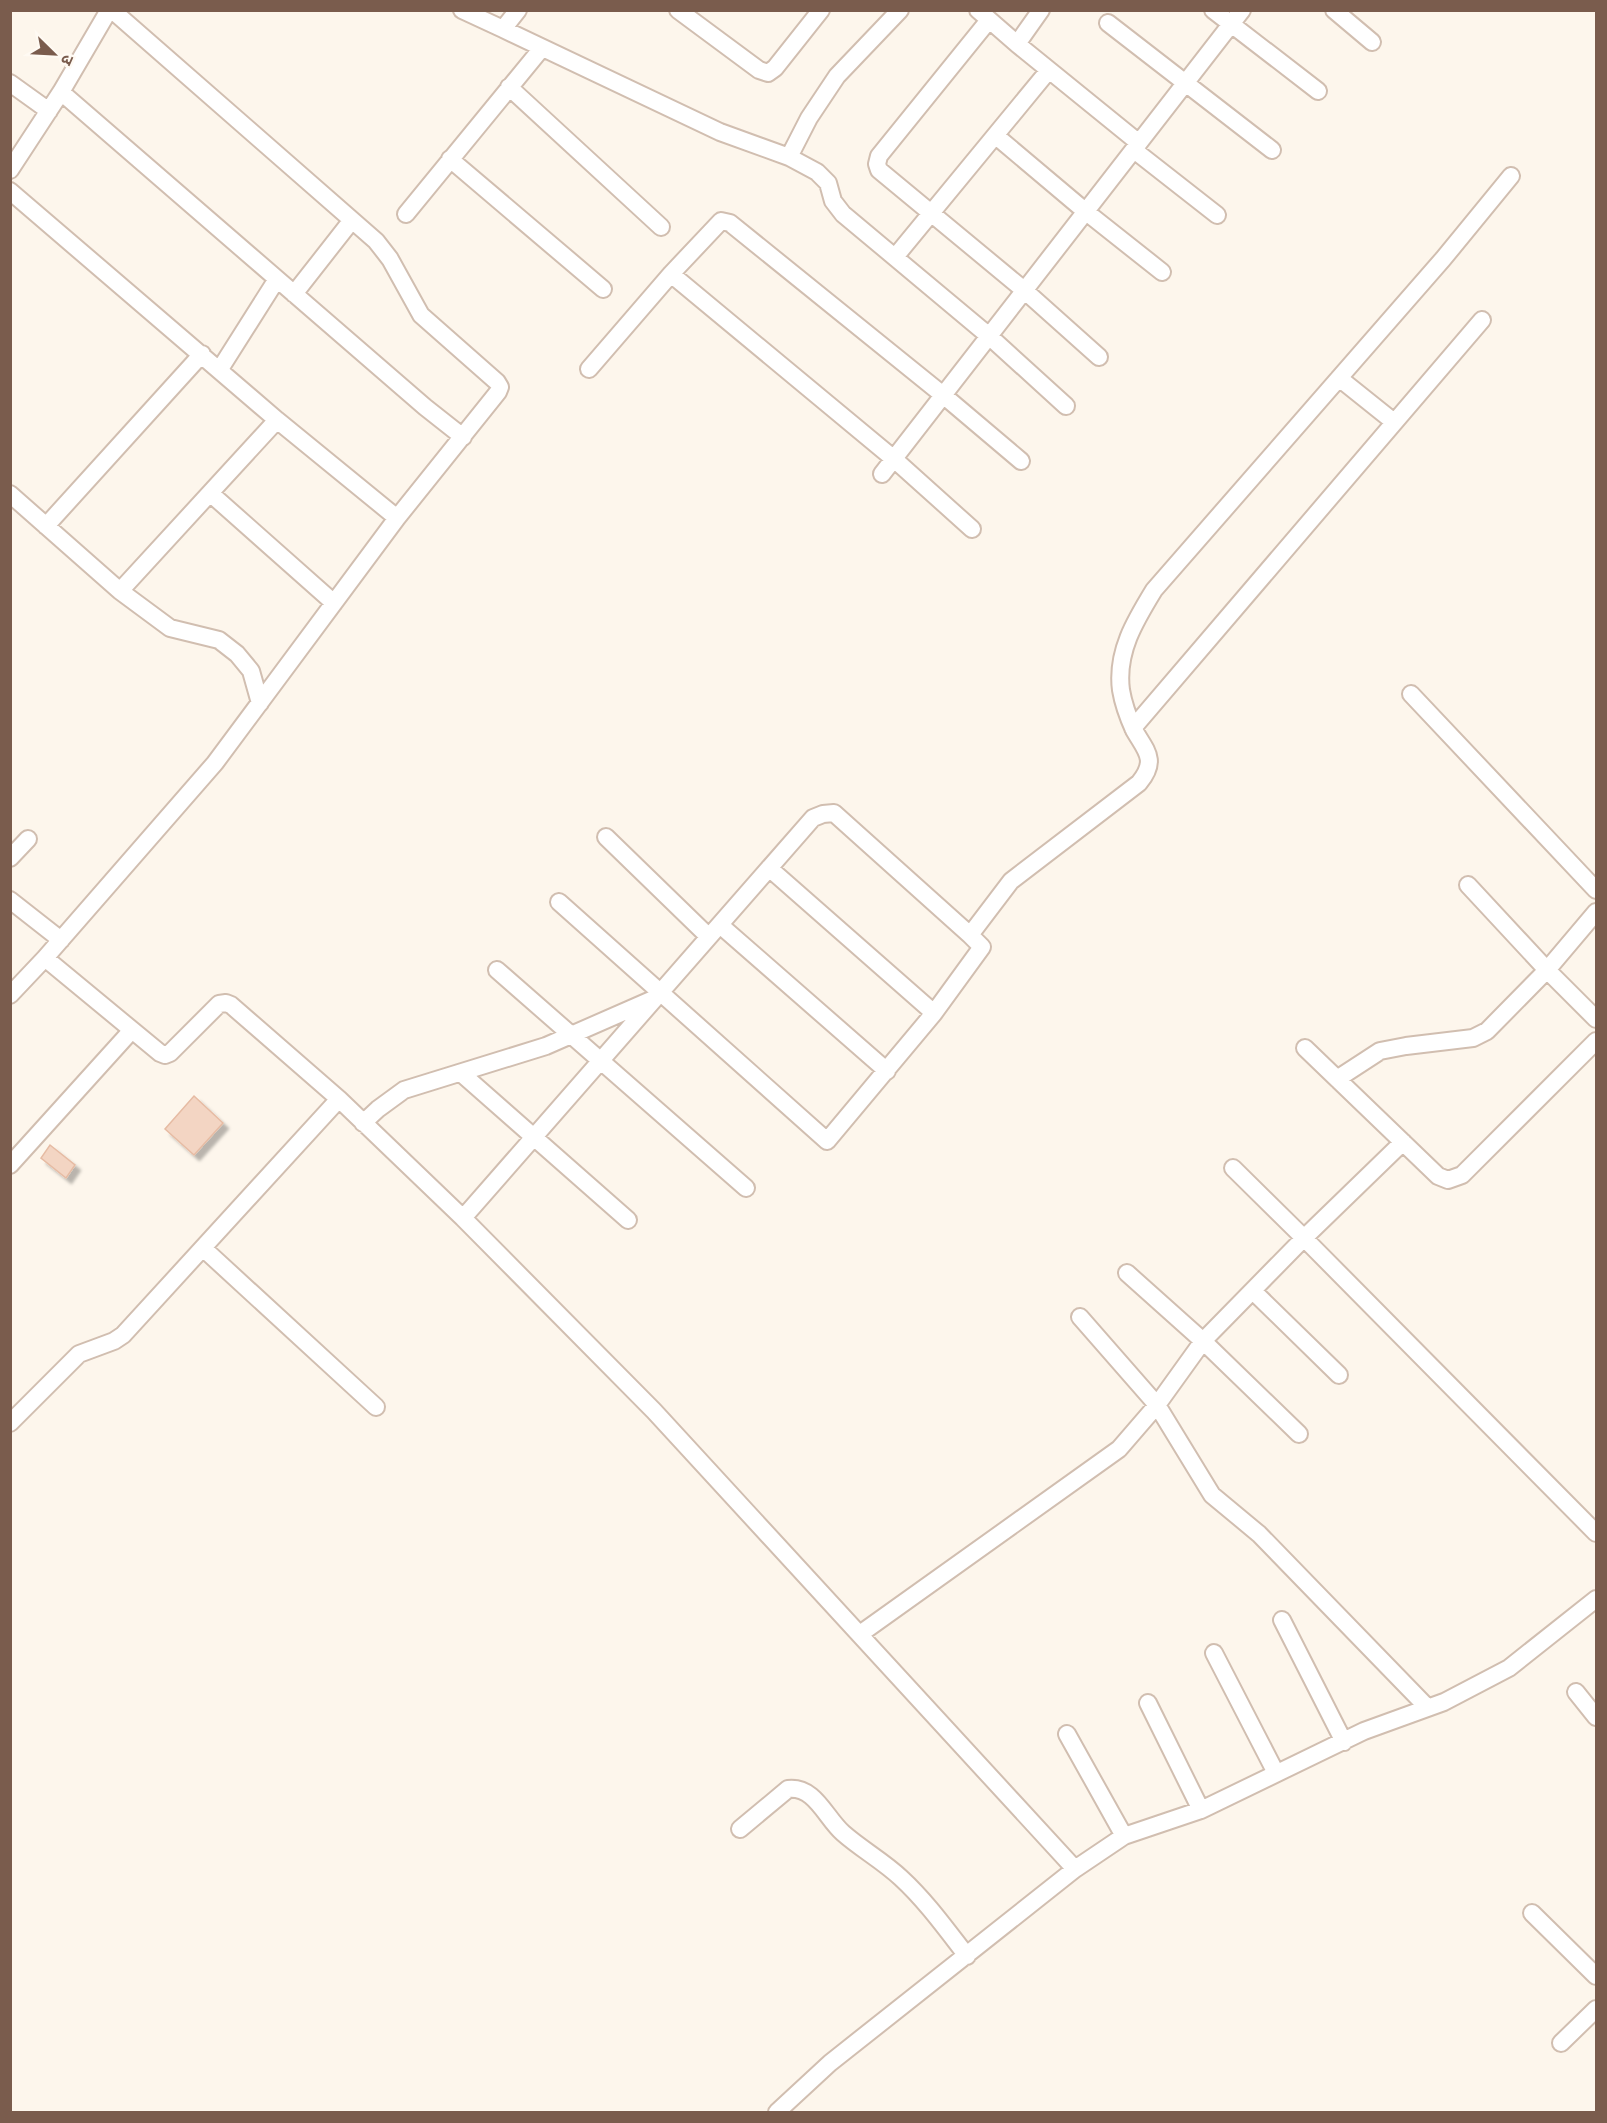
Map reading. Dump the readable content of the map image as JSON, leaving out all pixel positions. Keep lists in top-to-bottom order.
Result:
{
  "north": "bottom right"
}
